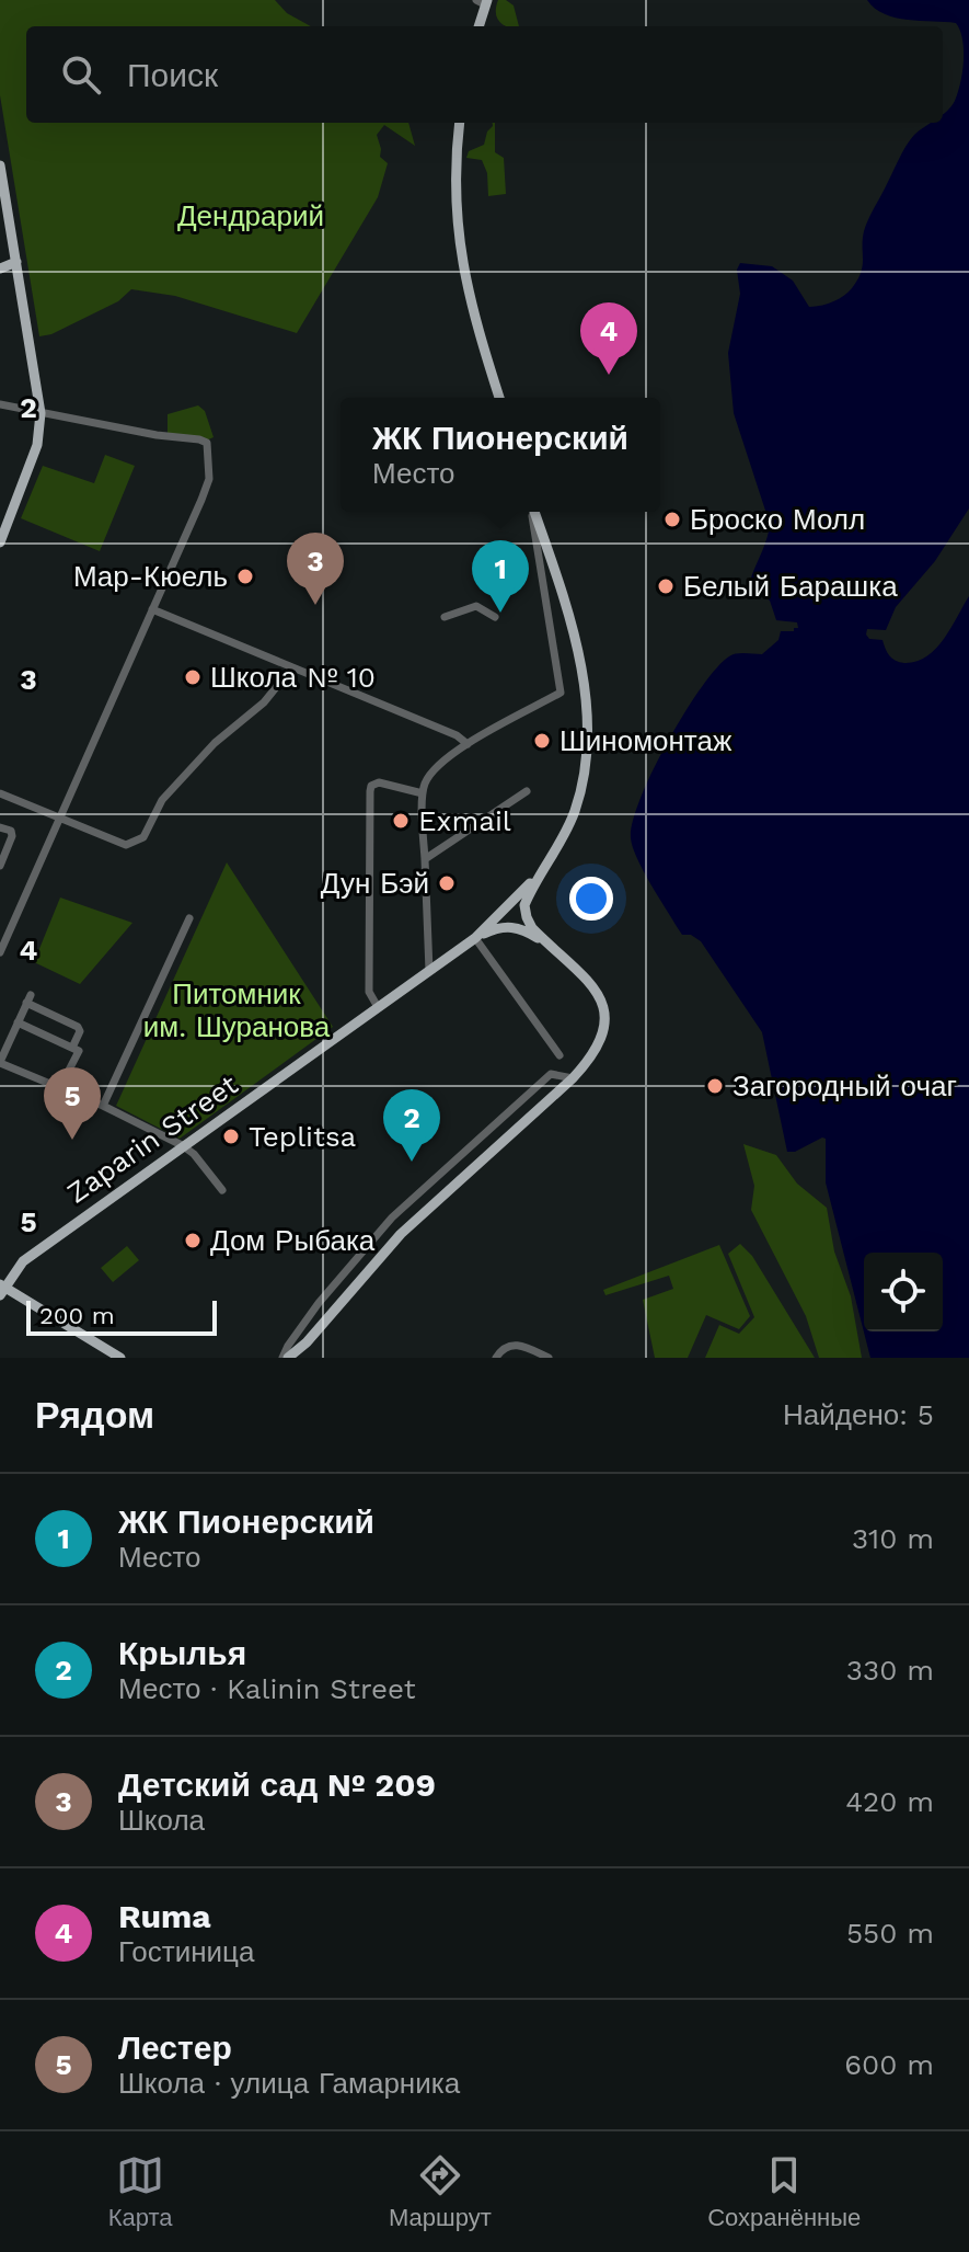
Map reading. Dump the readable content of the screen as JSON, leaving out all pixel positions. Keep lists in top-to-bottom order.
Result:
{
  "streets": {
    "main road": ["Zaparin Street"]
  },
  "parks": ["Дендрарий", "Питомник им. Шуранова"],
  "places": [
    "Броско Молл",
    "Мар-Кюель",
    "Белый Барашка",
    "Школа № 10",
    "Шиномонтаж",
    "Exmail",
    "Дун Бэй",
    "Загородный очаг",
    "Teplitsa",
    "Дом Рыбака"
  ],
  "scale_bar": "200 m",
  "page": {
    "search": "Поиск",
    "pins": [
      "4",
      "3",
      "1",
      "5",
      "2"
    ],
    "popup": ["ЖК Пионерский", "Место"],
    "scale": "200 m",
    "heading": ["Рядом", "Найдено: 5"],
    "list": [
      {
        "mark": "1",
        "name": "ЖК Пионерский",
        "note": "Место",
        "value": "310 m"
      },
      {
        "mark": "2",
        "name": "Крылья",
        "note": "Место · Kalinin Street",
        "value": "330 m"
      },
      {
        "mark": "3",
        "name": "Детский сад № 209",
        "note": "Школа",
        "value": "420 m"
      },
      {
        "mark": "4",
        "name": "Ruma",
        "note": "Гостиница",
        "value": "550 m"
      },
      {
        "mark": "5",
        "name": "Лестер",
        "note": "Школа · улица Гамарника",
        "value": "600 m"
      }
    ],
    "nav": ["Карта", "Маршрут", "Сохранённые"]
  },
  "grid": {
    "rows": [
      "2",
      "3",
      "4",
      "5"
    ]
  }
}
